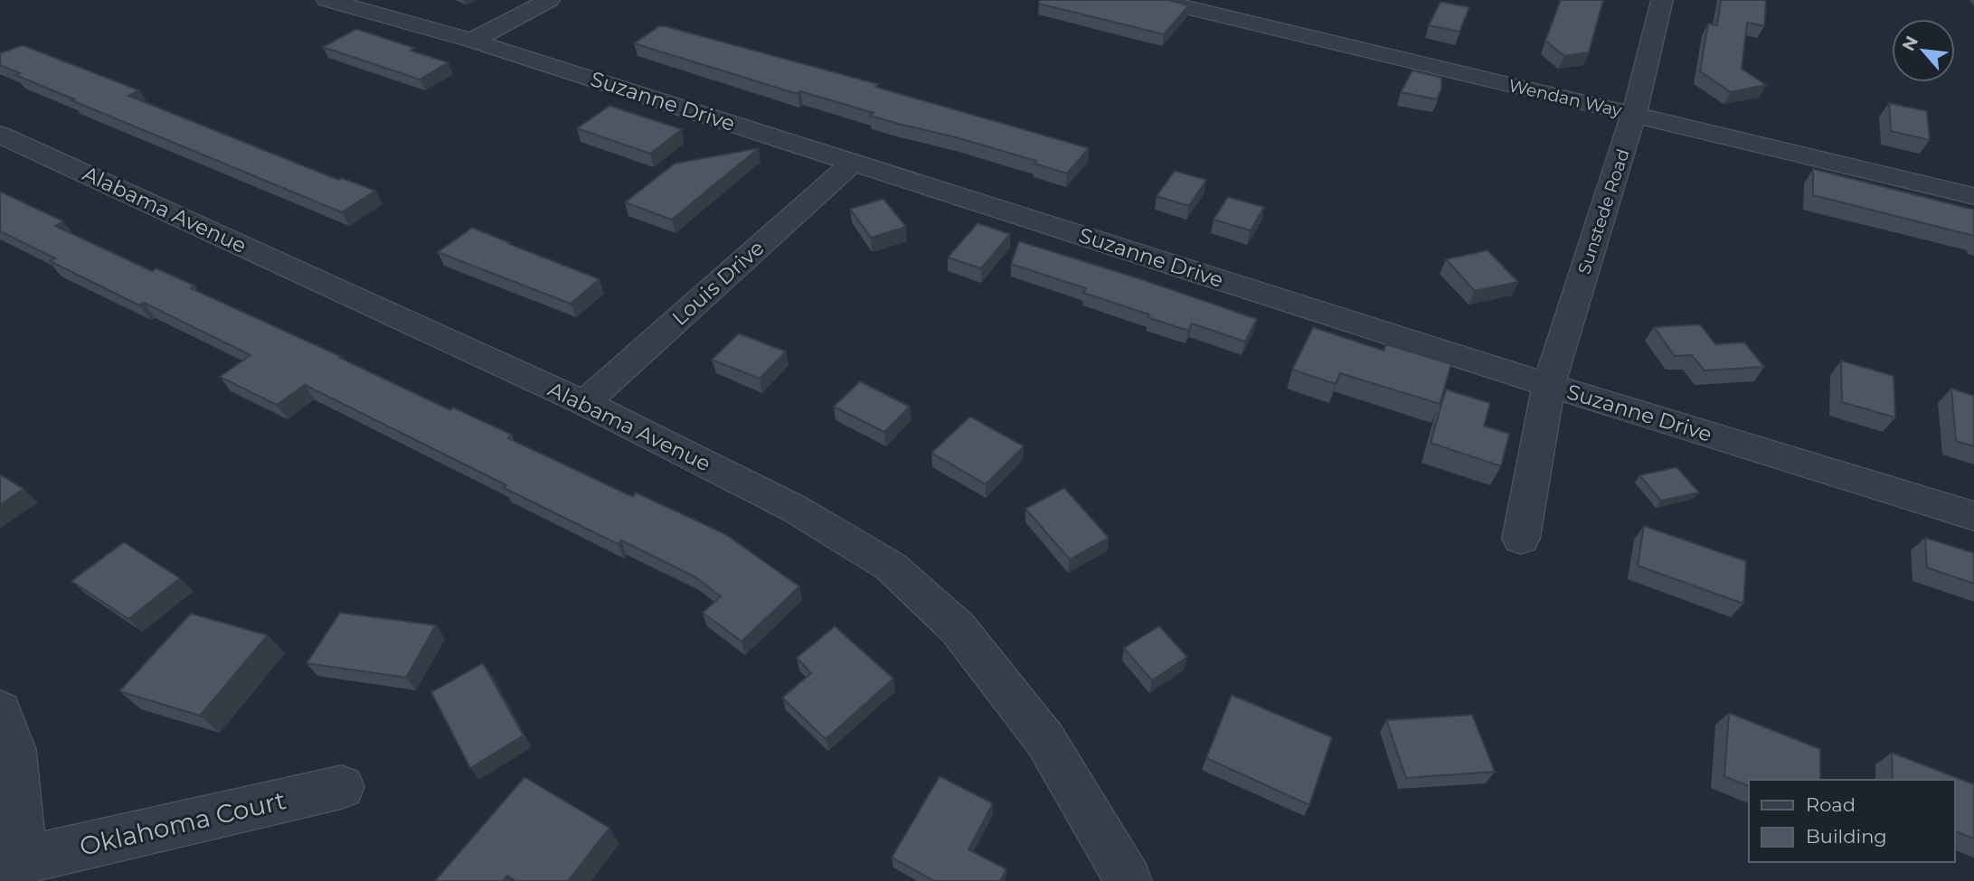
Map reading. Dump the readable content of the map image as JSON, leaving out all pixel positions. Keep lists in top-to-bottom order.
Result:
{
  "streets": {
    "street": [
      "Wendan Way",
      "Suzanne Drive",
      "Alabama Avenue",
      "Sunstede Road",
      "Louis Drive",
      "Oklahoma Court"
    ]
  },
  "crossings": [
    ["Wendan Way", "Sunstede Road"],
    ["Suzanne Drive", "Sunstede Road"],
    ["Suzanne Drive", "Louis Drive"],
    ["Alabama Avenue", "Louis Drive"]
  ],
  "legend": ["Road", "Building"],
  "north": "top left"
}
